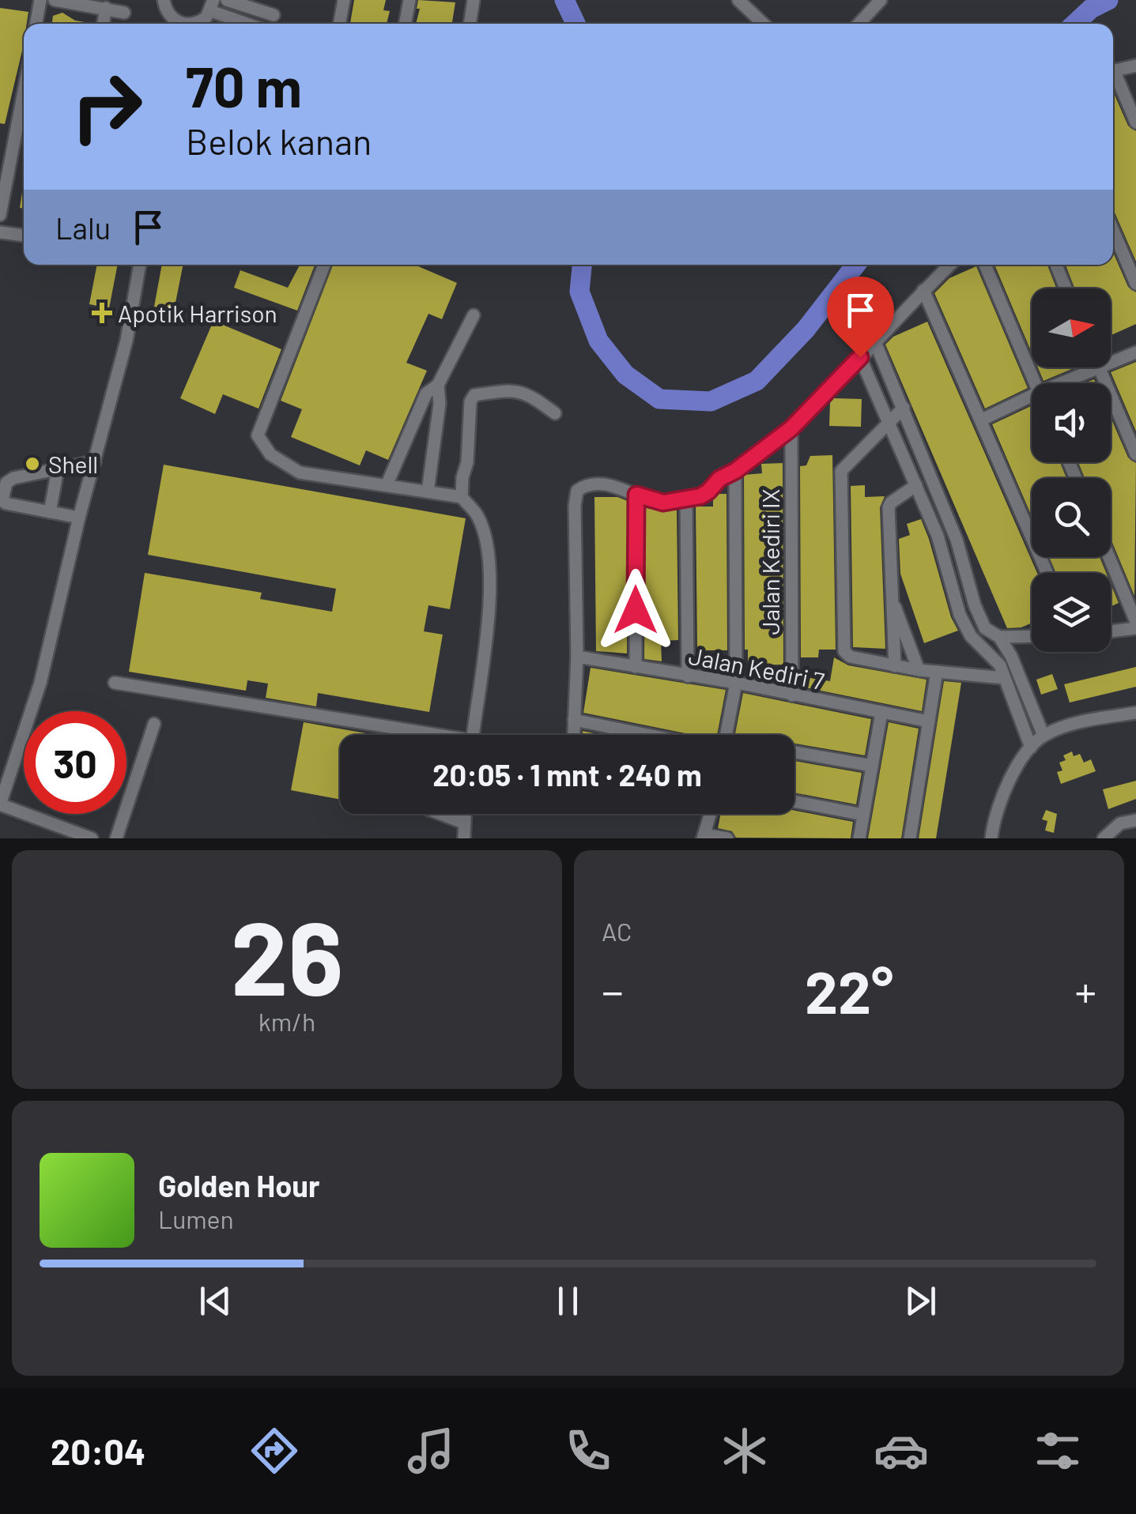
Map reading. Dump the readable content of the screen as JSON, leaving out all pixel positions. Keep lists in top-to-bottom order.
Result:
{
  "streets": {
    "street": ["Jalan Kediri IX", "Jalan Kediri 7"]
  },
  "crossings": [
    ["Jalan Kediri IX", "Jalan Kediri 7"]
  ],
  "places": {
    "health": ["Apotik Harrison"],
    "other": ["Shell"]
  },
  "north": "right",
  "page": {
    "turn": ["70 m", "Belok kanan"],
    "then": "Lalu",
    "limit": "30",
    "trip": "20:05 · 1 mnt · 240 m",
    "tile": [
      ["26", "km/h"],
      "AC"
    ],
    "heat": ["−", "22°", "+"],
    "song": ["Golden Hour", "Lumen"],
    "tabs": "20:04"
  }
}
